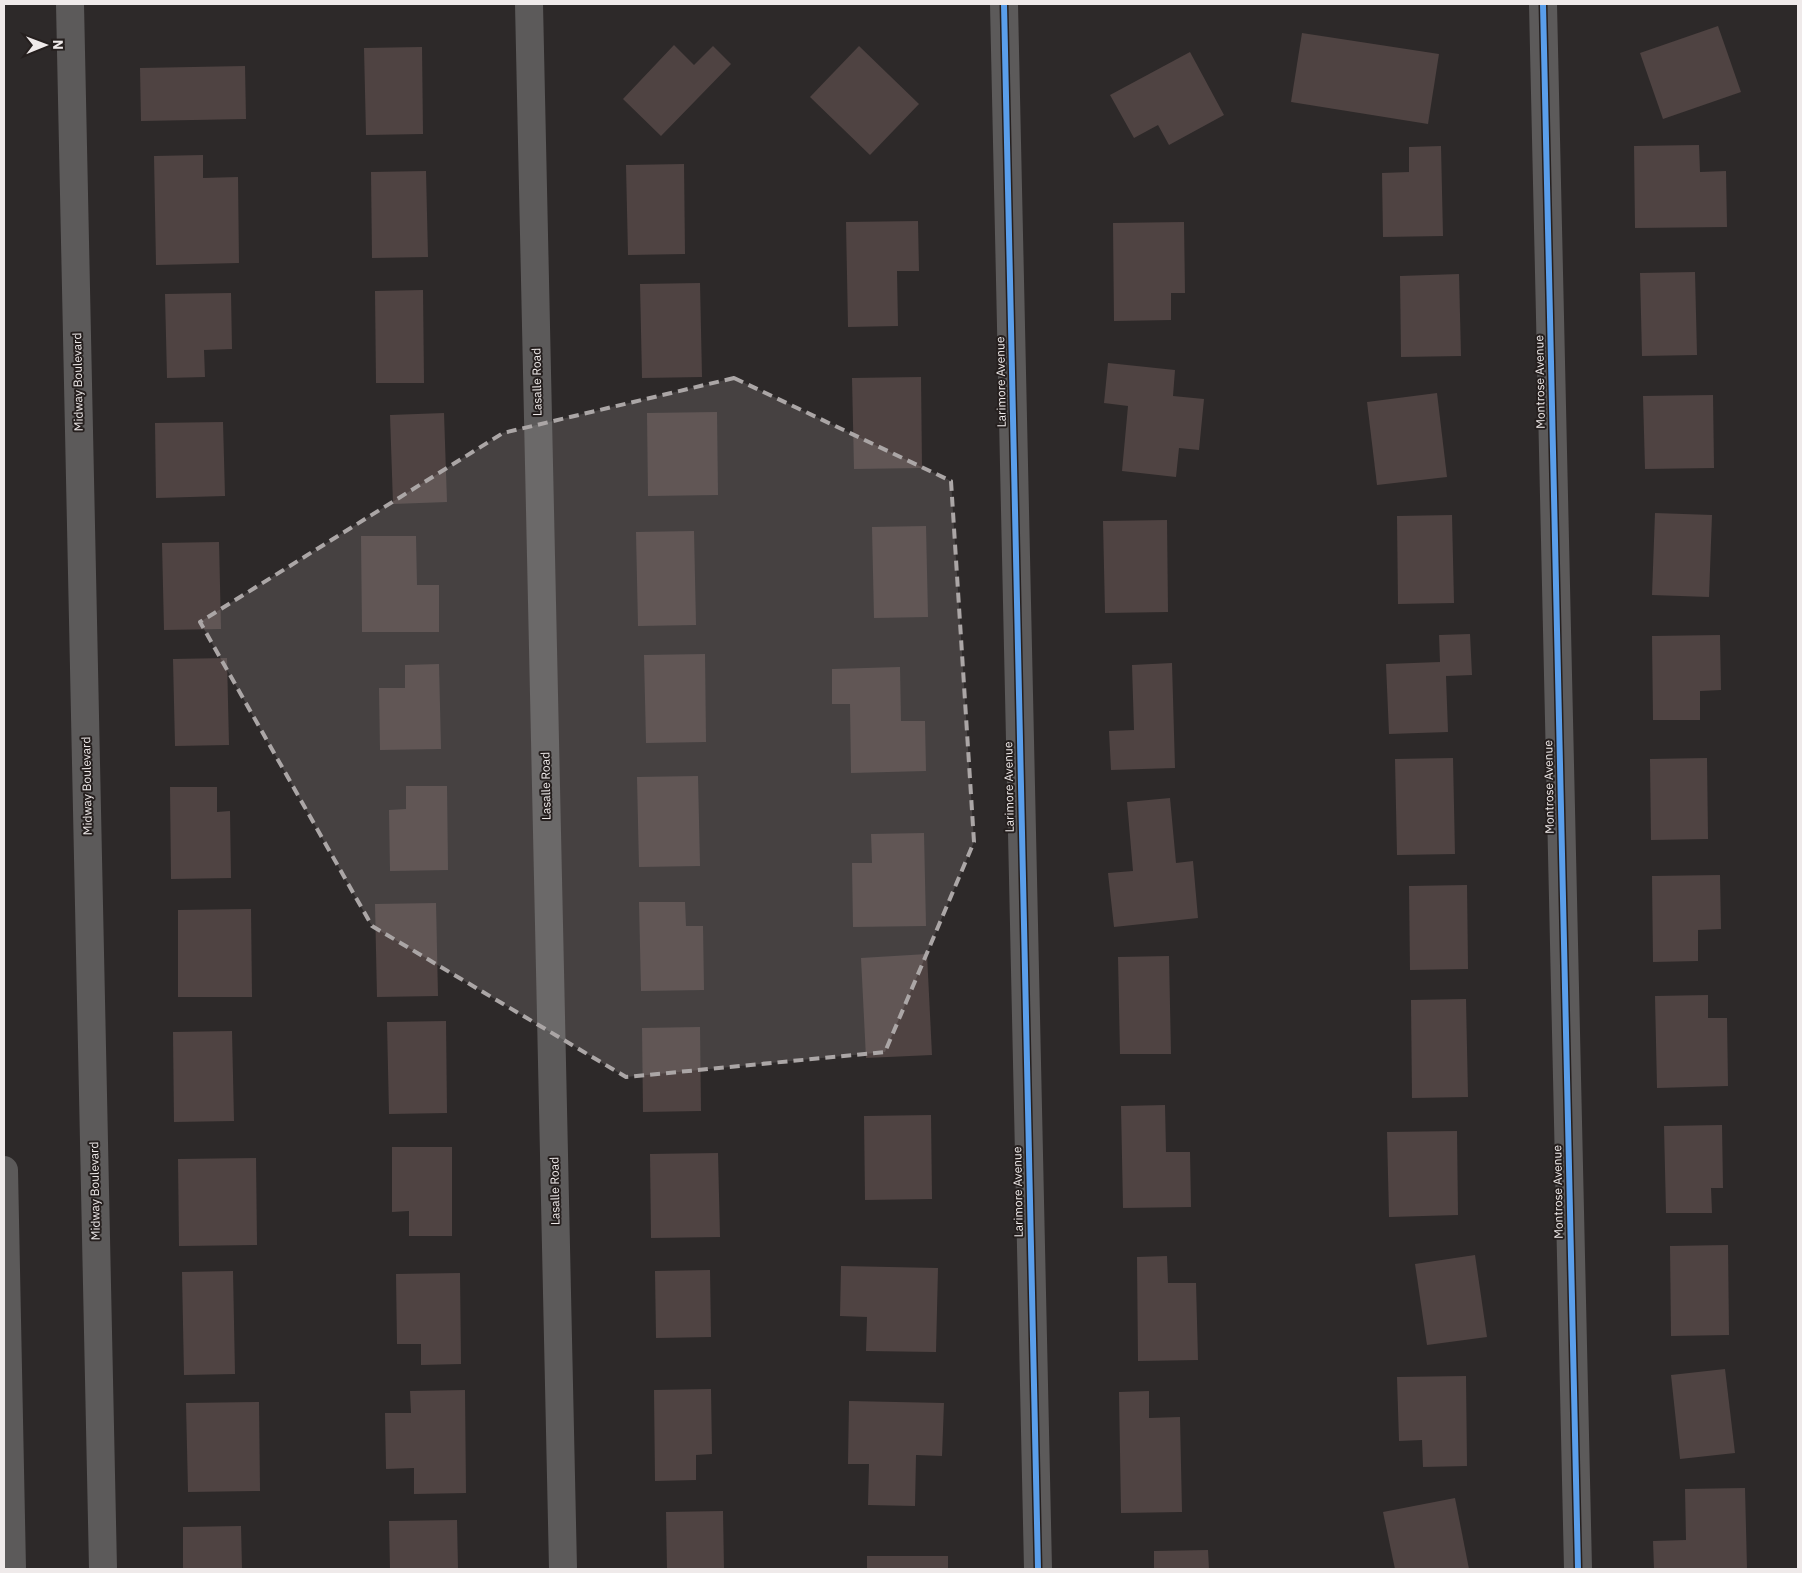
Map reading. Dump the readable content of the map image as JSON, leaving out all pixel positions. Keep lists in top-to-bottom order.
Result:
{
  "streets": {
    "street": [
      "Midway Boulevard",
      "Lasalle Road",
      "Larimore Avenue",
      "Montrose Avenue"
    ]
  },
  "north": "right"
}
